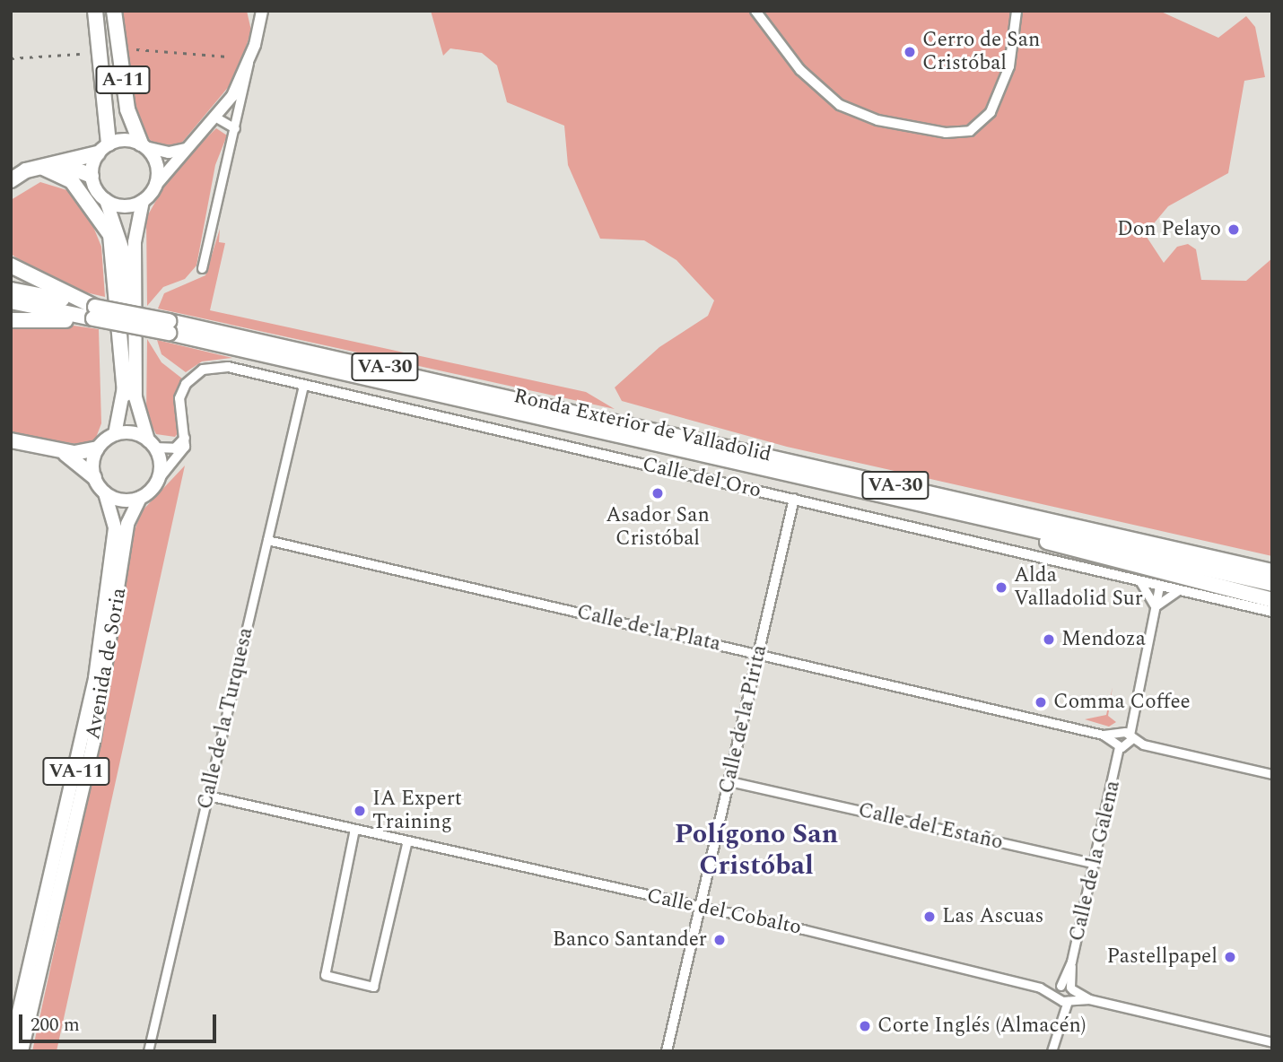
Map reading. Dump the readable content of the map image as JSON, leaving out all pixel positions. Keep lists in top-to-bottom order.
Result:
{
  "streets": {
    "highway": [
      "A-11",
      "VA-30",
      "Ronda Exterior de Valladolid",
      "Avenida de Soria",
      "VA-11"
    ],
    "street": [
      "Calle del Oro",
      "Calle de la Plata",
      "Calle de la Turquesa",
      "Calle de la Pirita",
      "Calle del Estaño",
      "Calle de la Galena",
      "Calle del Cobalto"
    ]
  },
  "crossings": [
    ["Calle del Oro", "Calle de la Turquesa"],
    ["Calle del Oro", "Calle de la Pirita"],
    ["Calle de la Plata", "Calle de la Turquesa"],
    ["Calle de la Plata", "Calle de la Pirita"],
    ["Calle de la Plata", "Calle de la Galena"],
    ["Avenida de Soria", "VA-11"],
    ["Calle de la Turquesa", "Calle del Cobalto"],
    ["Calle de la Pirita", "Calle del Estaño"],
    ["Calle de la Pirita", "Calle del Cobalto"],
    ["Calle del Estaño", "Calle de la Galena"],
    ["Calle de la Galena", "Calle del Cobalto"]
  ],
  "districts": ["Polígono San Cristóbal"],
  "places": [
    "Cerro de San Cristóbal",
    "Don Pelayo",
    "Asador San Cristóbal",
    "Alda Valladolid Sur",
    "Mendoza",
    "Comma Coffee",
    "IA Expert Training",
    "Las Ascuas",
    "Banco Santander",
    "Pastellpapel",
    "Corte Inglés (Almacén)"
  ],
  "scale_bar": "200 m"
}
